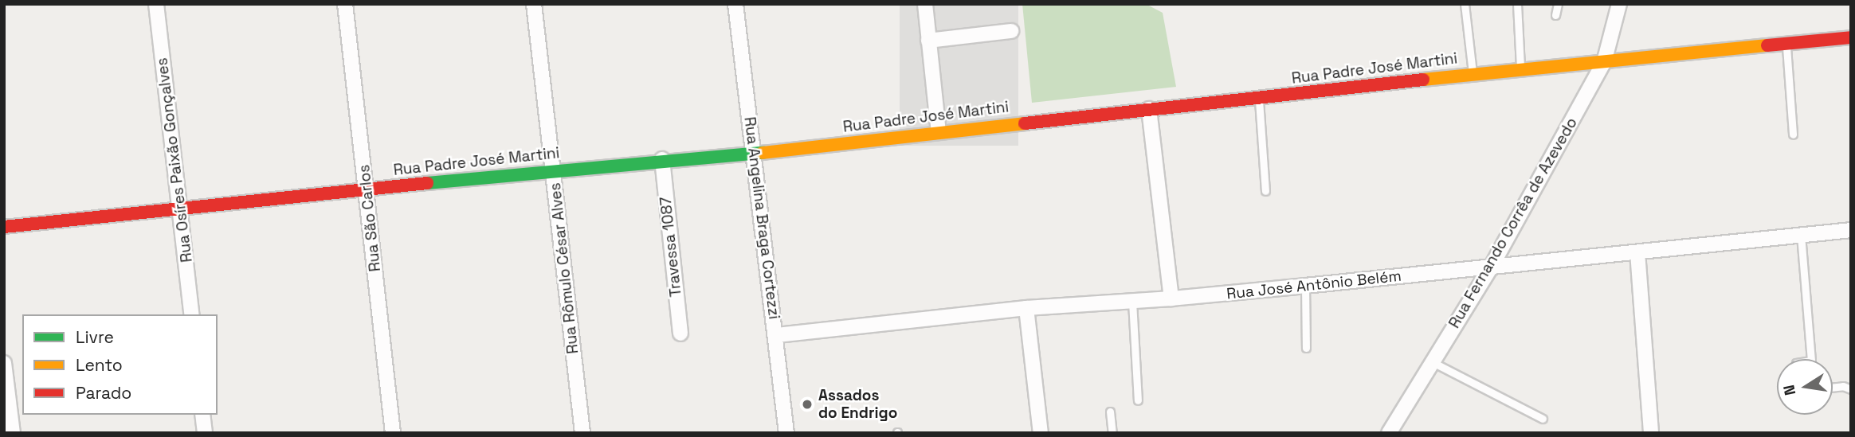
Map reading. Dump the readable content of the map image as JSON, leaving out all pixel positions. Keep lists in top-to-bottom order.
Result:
{
  "streets": {
    "street": [
      "Rua Padre José Martini",
      "Rua Osíres Paixão Gonçalves",
      "Rua São Carlos",
      "Rua Angelina Braga Cortezzi",
      "Rua Fernando Corrêa de Azevedo",
      "Travessa 1087",
      "Rua Rômulo César Alves",
      "Rua José Antônio Belém"
    ]
  },
  "crossings": [
    ["Rua Padre José Martini", "Rua Osíres Paixão Gonçalves"],
    ["Rua Padre José Martini", "Rua São Carlos"],
    ["Rua Padre José Martini", "Rua Angelina Braga Cortezzi"],
    ["Rua Padre José Martini", "Rua Fernando Corrêa de Azevedo"],
    ["Rua Padre José Martini", "Travessa 1087"],
    ["Rua Padre José Martini", "Rua Rômulo César Alves"],
    ["Rua Angelina Braga Cortezzi", "Rua José Antônio Belém"],
    ["Rua Fernando Corrêa de Azevedo", "Rua José Antônio Belém"]
  ],
  "places": ["Assados do Endrigo"],
  "legend": ["Livre", "Lento", "Parado"],
  "north": "left"
}
